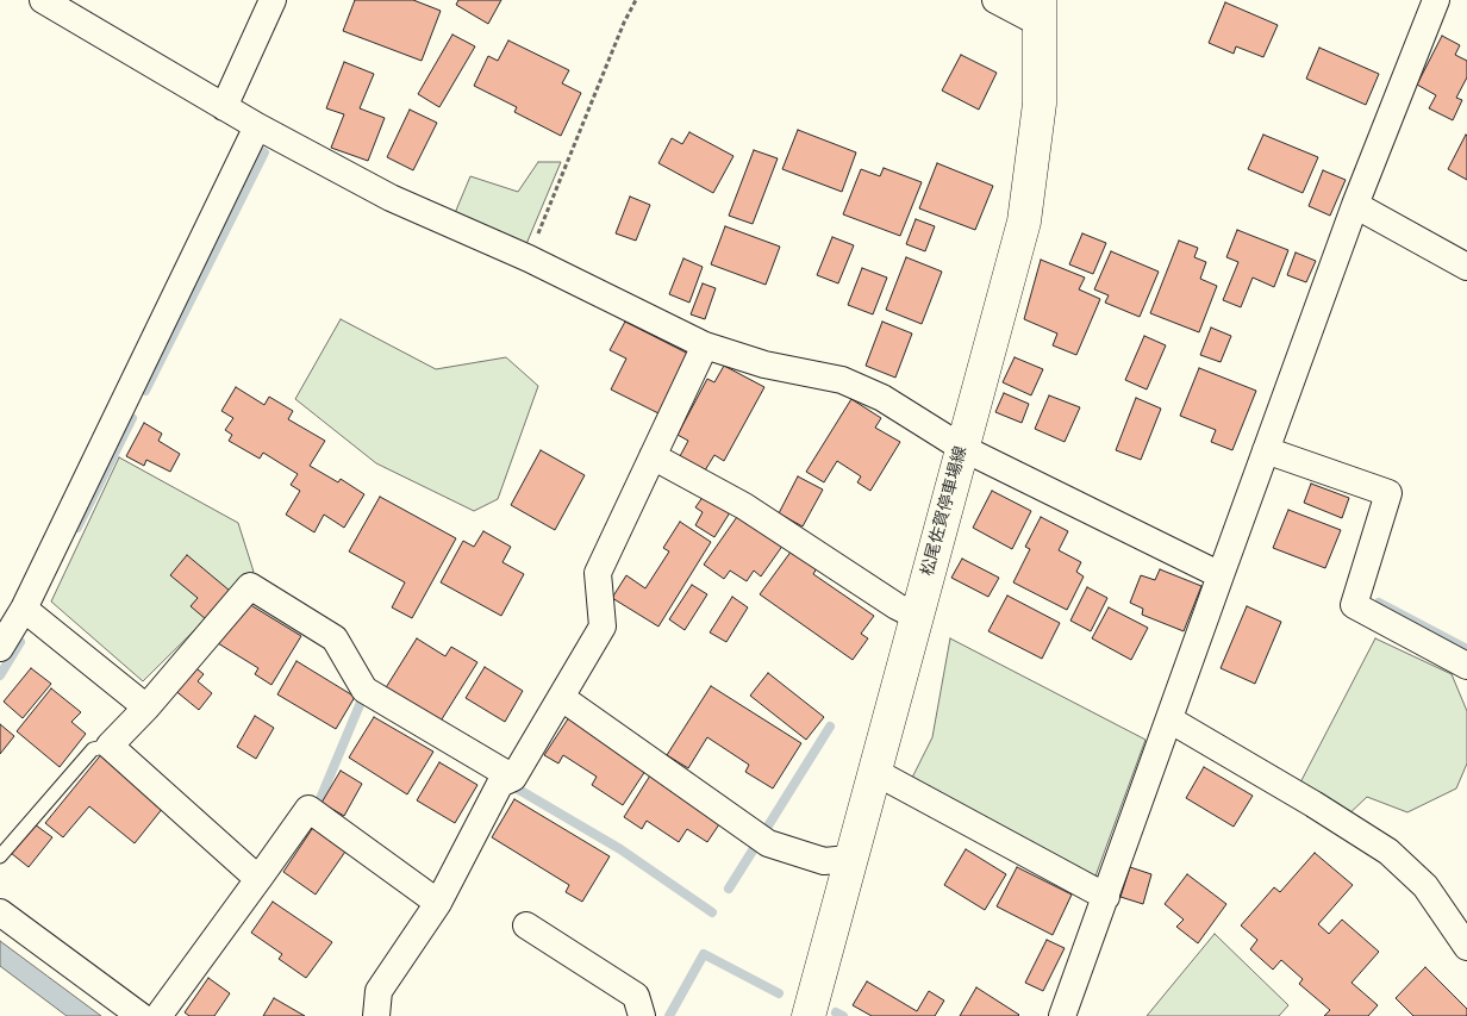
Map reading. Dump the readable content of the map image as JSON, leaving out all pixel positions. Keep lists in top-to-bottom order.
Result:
{
  "streets": {
    "main road": ["松尾佐賀停車場線"]
  }
}
